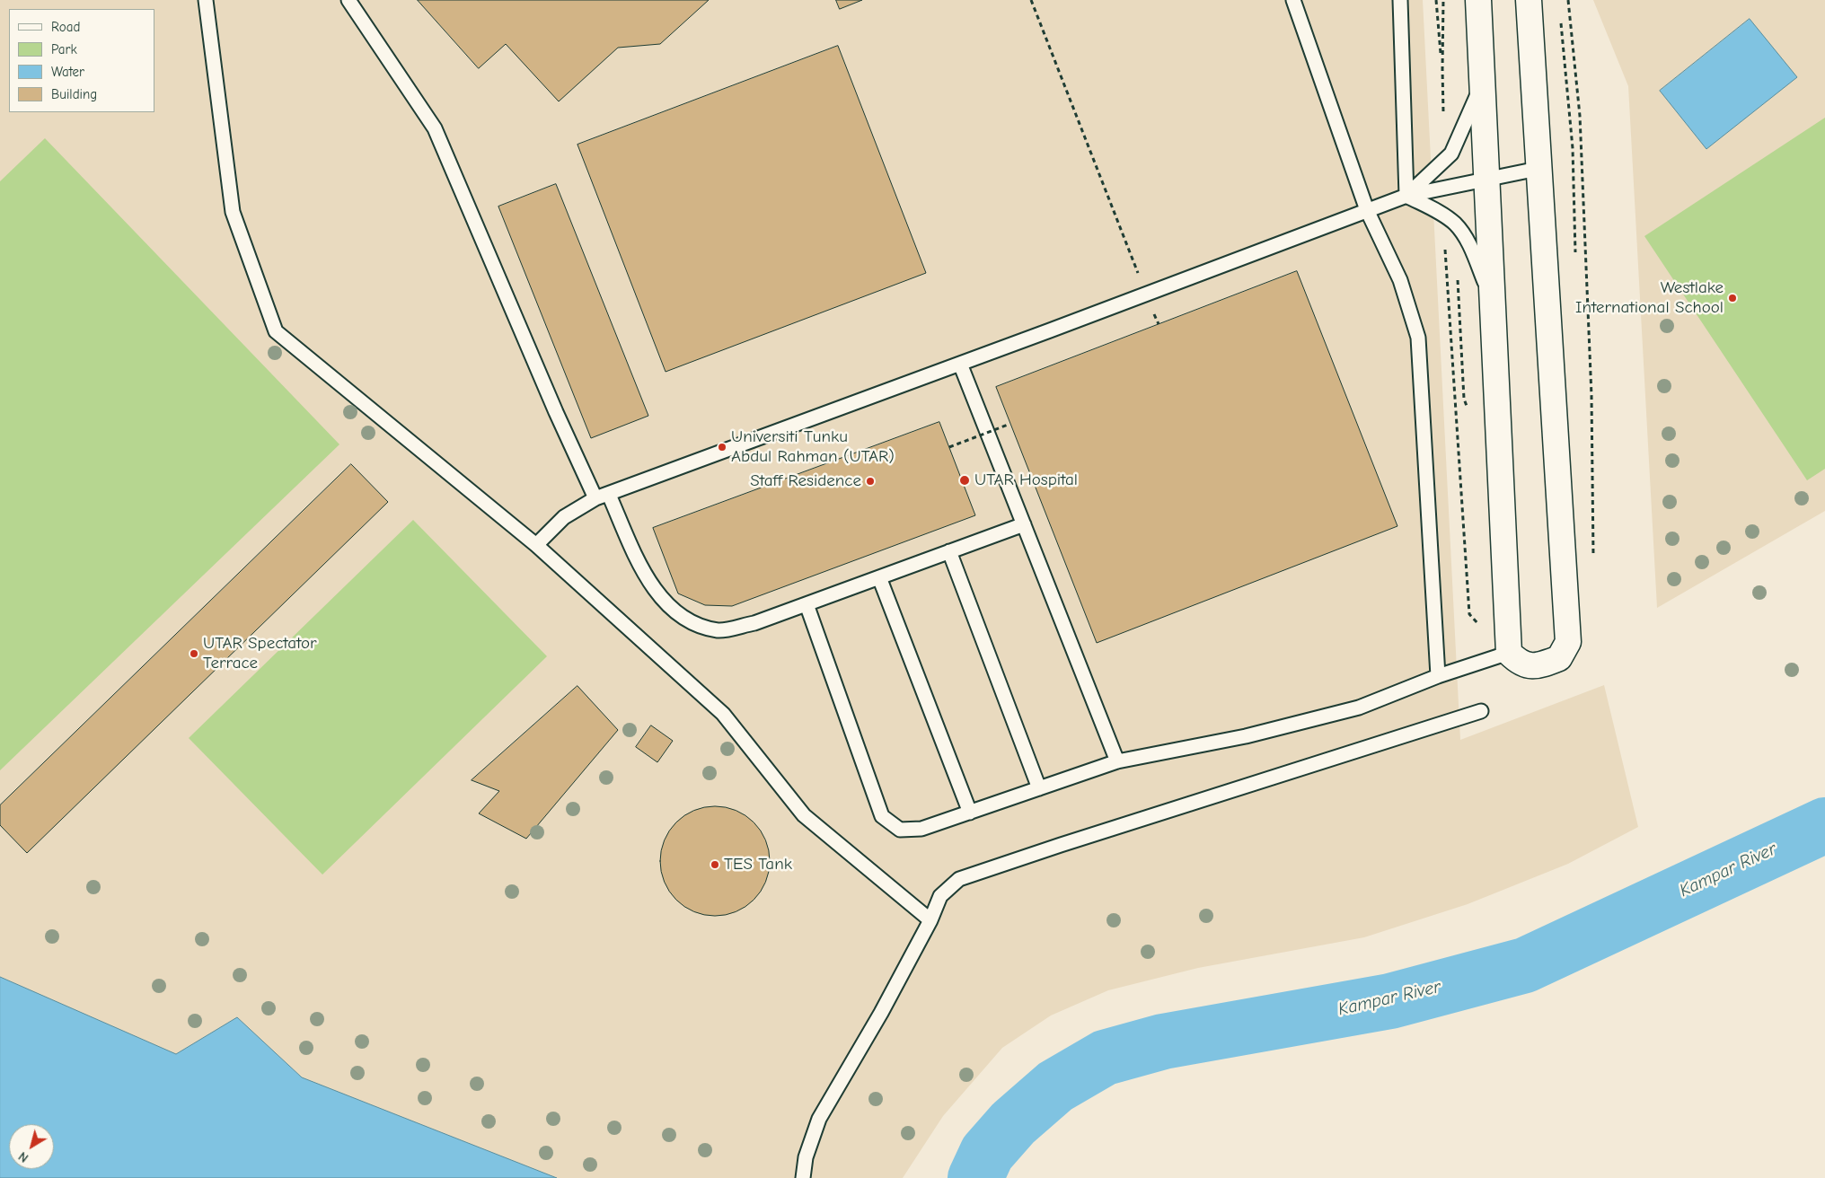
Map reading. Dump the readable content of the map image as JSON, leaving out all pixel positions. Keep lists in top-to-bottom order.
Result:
{
  "water": ["Kampar River"],
  "places": [
    "Westlake International School",
    "Universiti Tunku Abdul Rahman (UTAR)",
    "UTAR Hospital",
    "Staff Residence",
    "UTAR Spectator Terrace",
    "TES Tank"
  ],
  "legend": [
    "Road",
    "Park",
    "Water",
    "Building"
  ],
  "north": "bottom left"
}
